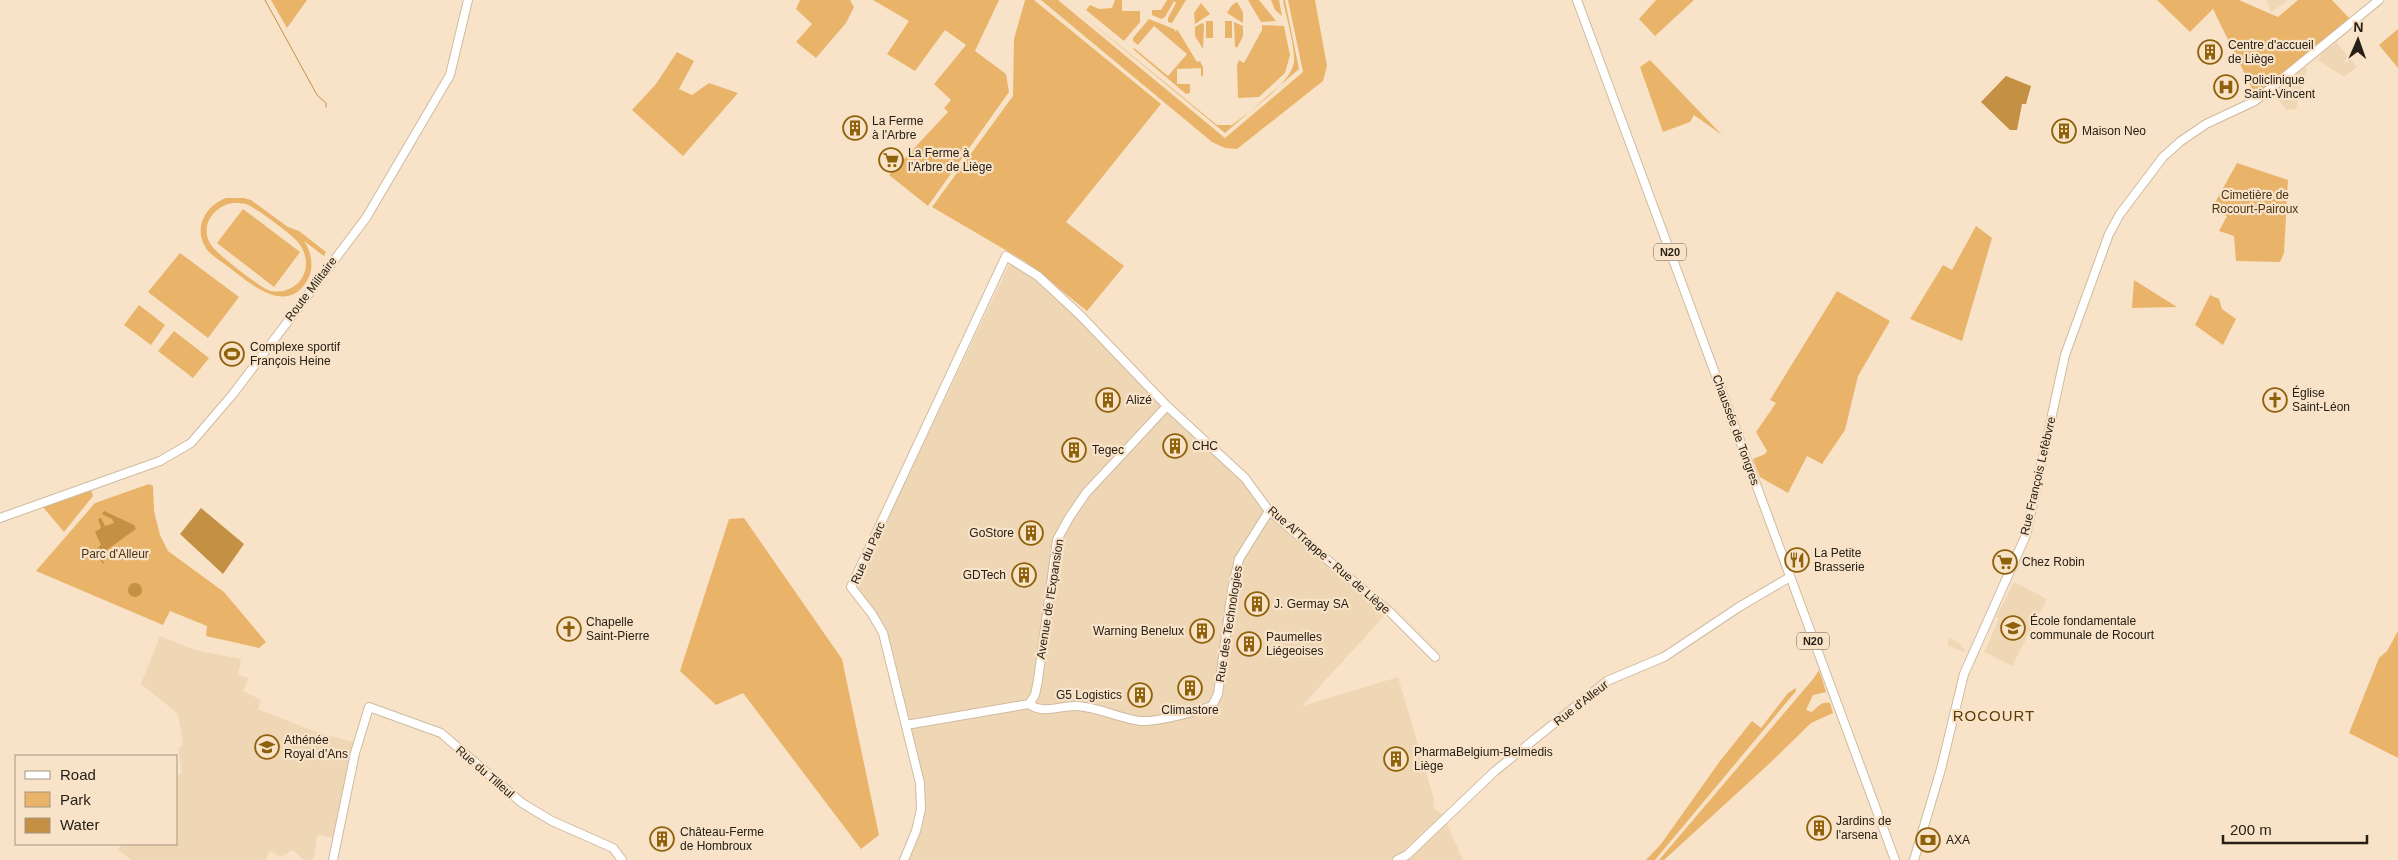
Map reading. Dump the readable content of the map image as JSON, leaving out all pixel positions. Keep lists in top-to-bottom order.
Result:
{
  "streets": {
    "street": [
      "N20",
      "Route Militaire",
      "Chaussée de Tongres",
      "Rue François Lefèbvre",
      "Rue du Parc",
      "Rue Al'Trappe - Rue de Liège",
      "Avenue de l'Expansion",
      "Rue des Technologies",
      "Rue d'Alleur",
      "Rue du Tilleul"
    ]
  },
  "crossings": [
    ["Chaussée de Tongres", "Rue d'Alleur"],
    ["Rue du Parc", "Rue Al'Trappe - Rue de Liège"],
    ["Rue Al'Trappe - Rue de Liège", "Avenue de l'Expansion"],
    ["Rue Al'Trappe - Rue de Liège", "Rue des Technologies"],
    ["Avenue de l'Expansion", "Rue des Technologies"]
  ],
  "districts": ["ROCOURT"],
  "parks": ["Cimetière de Rocourt-Pairoux", "Parc d'Alleur"],
  "places": {
    "building": [
      "Centre d'accueil de Liège",
      "La Ferme à l'Arbre",
      "Maison Neo",
      "Alizé",
      "CHC",
      "Tegec",
      "GoStore",
      "GDTech",
      "J. Germay SA",
      "Warning Benelux",
      "Paumelles Liégeoises",
      "Climastore",
      "G5 Logistics",
      "PharmaBelgium-Belmedis Liège",
      "Jardins de l'arsena",
      "Château-Ferme de Hombroux"
    ],
    "hospital": ["Policlinique Saint-Vincent"],
    "supermarket": ["La Ferme à l’Arbre de Liège", "Chez Robin"],
    "sports": ["Complexe sportif François Heine"],
    "church": ["Église Saint-Léon", "Chapelle Saint-Pierre"],
    "restaurant": ["La Petite Brasserie"],
    "school or university": ["École fondamentale communale de Rocourt", "Athénée Royal d’Ans"],
    "bank": ["AXA"]
  },
  "legend": ["Road", "Park", "Water"],
  "scale_bar": "200 m",
  "north": "top"
}
